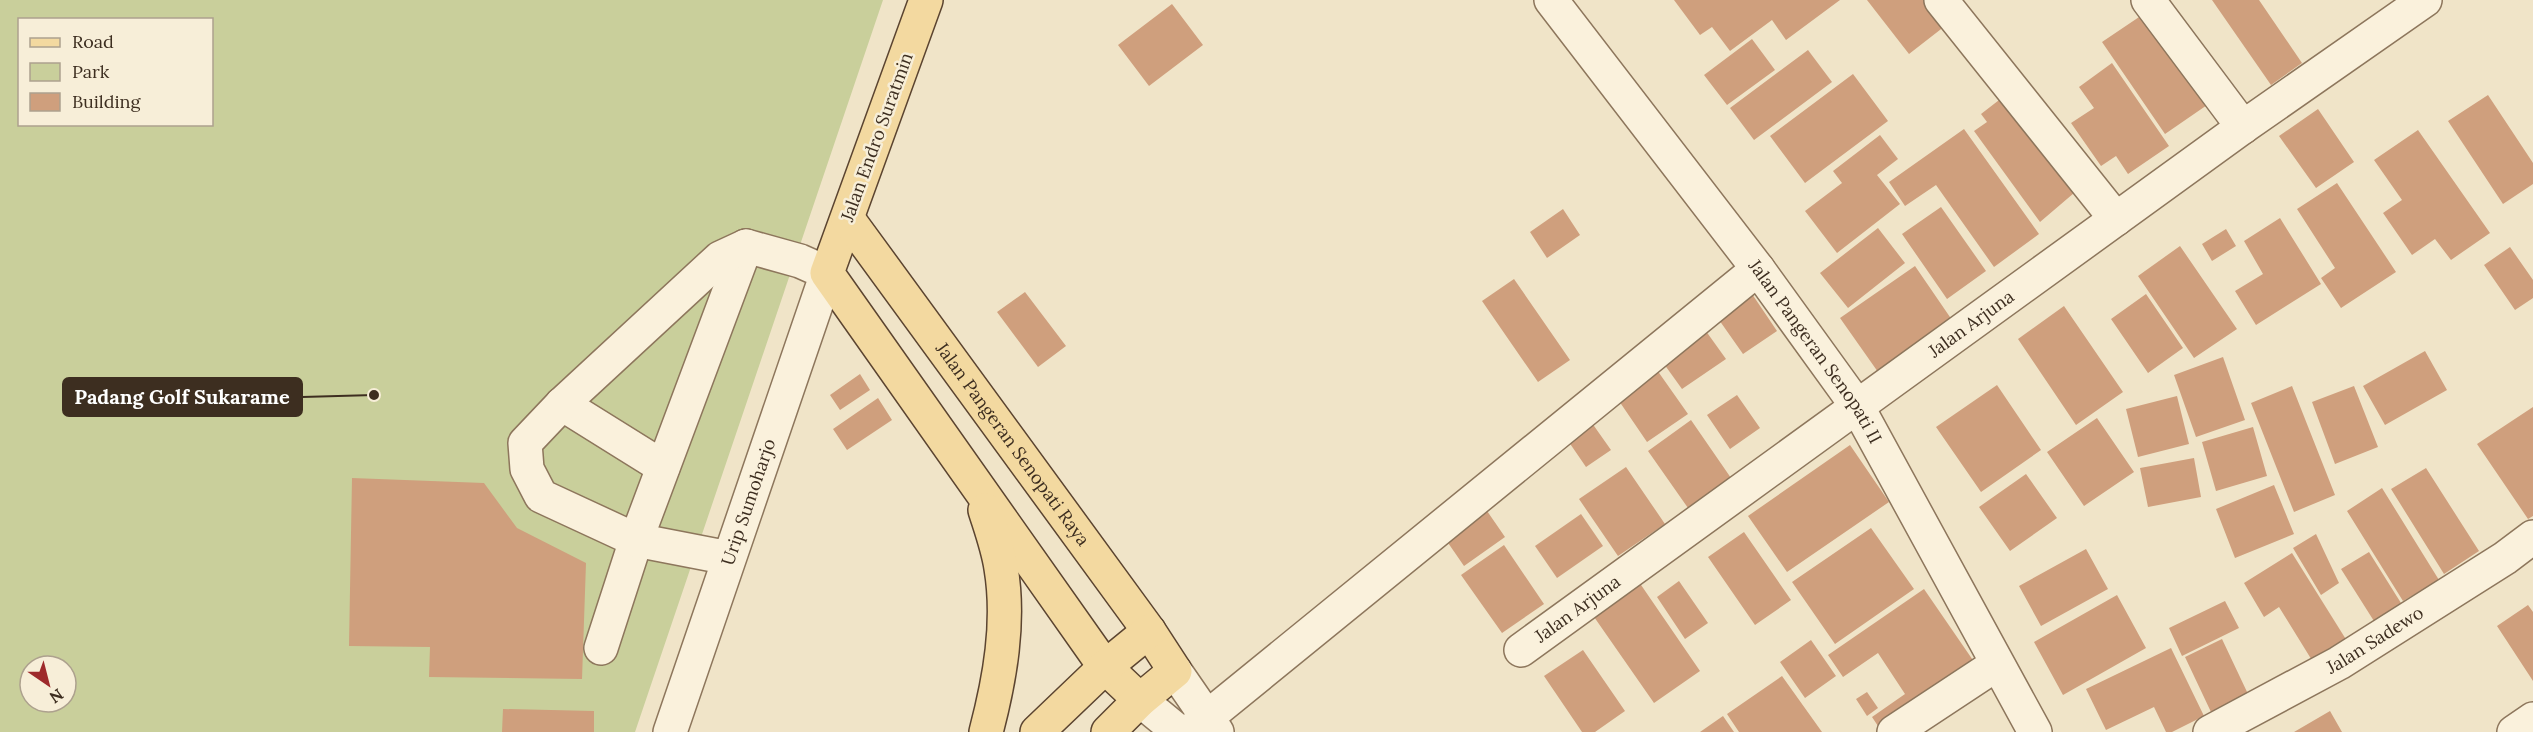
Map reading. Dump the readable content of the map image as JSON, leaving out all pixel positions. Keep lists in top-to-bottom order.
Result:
{
  "streets": {
    "main road": ["Jalan Endro Suratmin", "Jalan Pangeran Senopati Raya"],
    "street": [
      "Jalan Arjuna",
      "Jalan Pangeran Senopati II",
      "Urip Sumoharjo",
      "Jalan Sadewo"
    ]
  },
  "crossings": [
    ["Jalan Endro Suratmin", "Jalan Pangeran Senopati Raya"],
    ["Jalan Endro Suratmin", "Urip Sumoharjo"],
    ["Jalan Arjuna", "Jalan Pangeran Senopati II"]
  ],
  "places": ["Padang Golf Sukarame"],
  "legend": ["Road", "Park", "Building"],
  "north": "bottom right"
}
